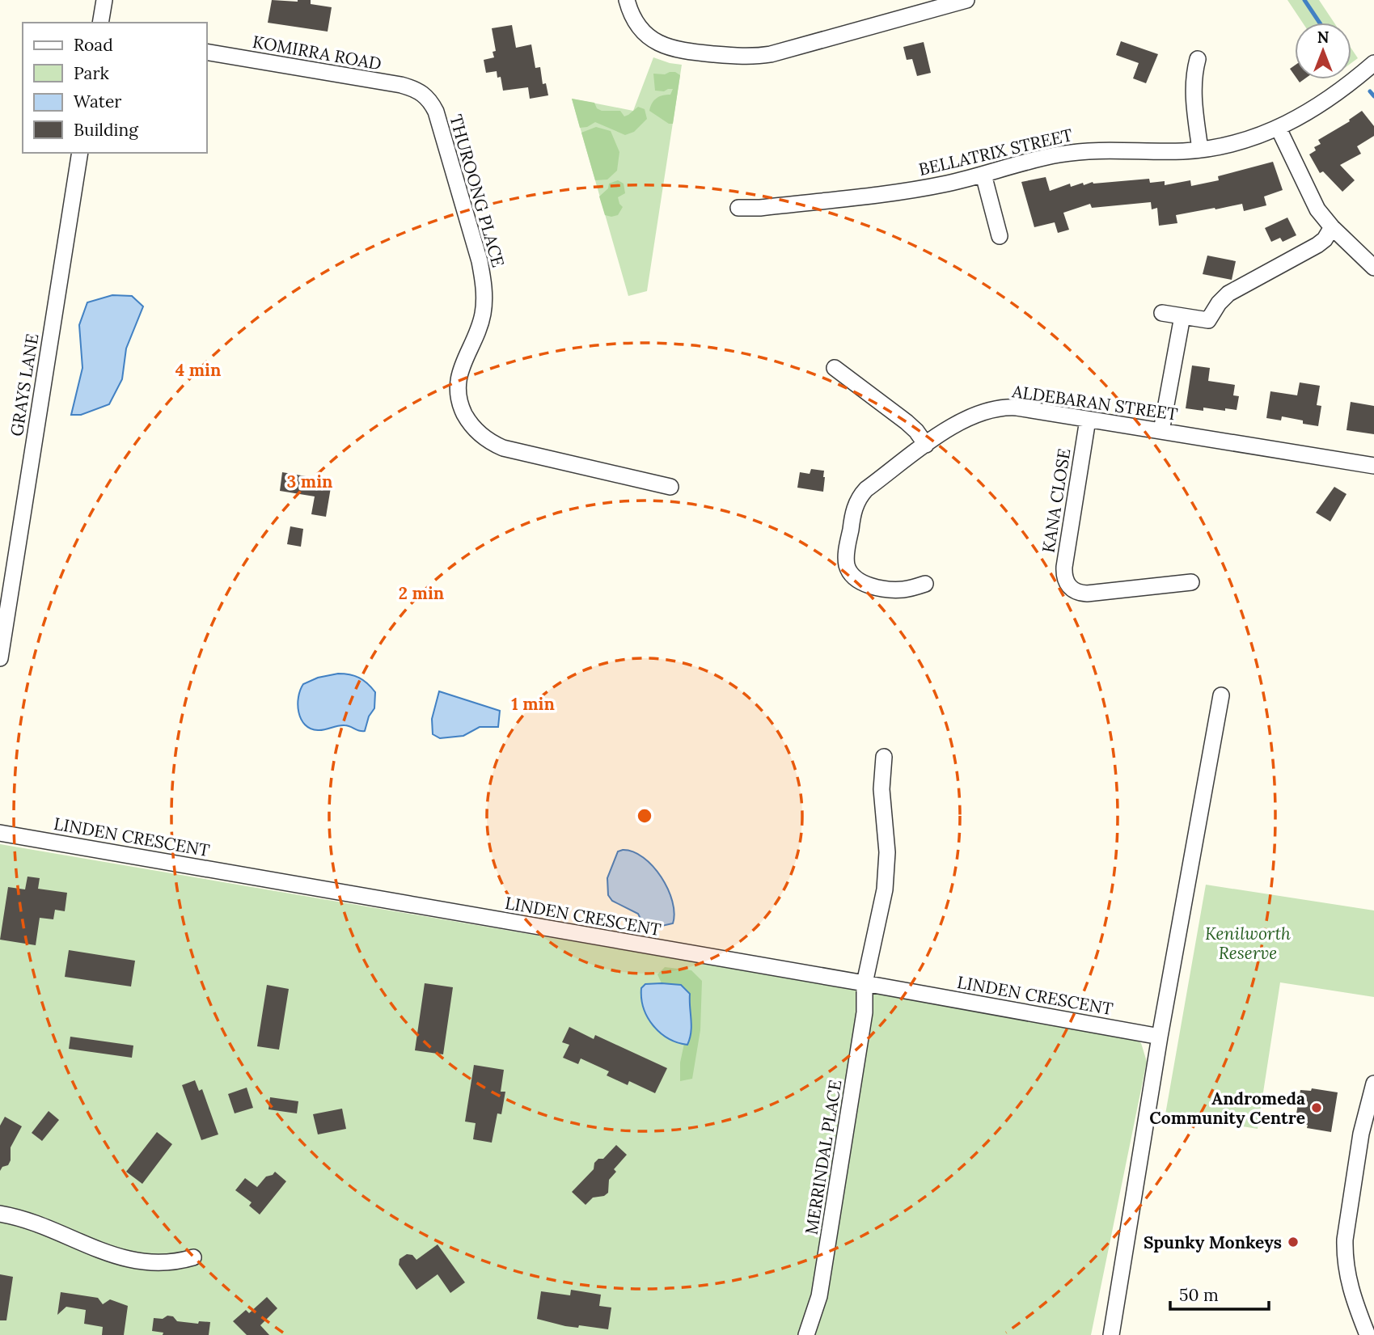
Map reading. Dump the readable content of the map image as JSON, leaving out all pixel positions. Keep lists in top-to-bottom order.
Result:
{
  "streets": {
    "street": [
      "KOMIRRA ROAD",
      "BELLATRIX STREET",
      "THUROONG PLACE",
      "GRAYS LANE",
      "ALDEBARAN STREET",
      "KANA CLOSE",
      "LINDEN CRESCENT",
      "MERRINDAL PLACE"
    ]
  },
  "crossings": [
    ["KOMIRRA ROAD", "THUROONG PLACE"],
    ["ALDEBARAN STREET", "KANA CLOSE"],
    ["LINDEN CRESCENT", "MERRINDAL PLACE"]
  ],
  "parks": ["Kenilworth Reserve"],
  "places": ["Andromeda Community Centre", "Spunky Monkeys"],
  "legend": [
    "Road",
    "Park",
    "Water",
    "Building"
  ],
  "scale_bar": "50 m",
  "north": "top",
  "rings": [
    "4 min",
    "3 min",
    "2 min",
    "1 min"
  ]
}
